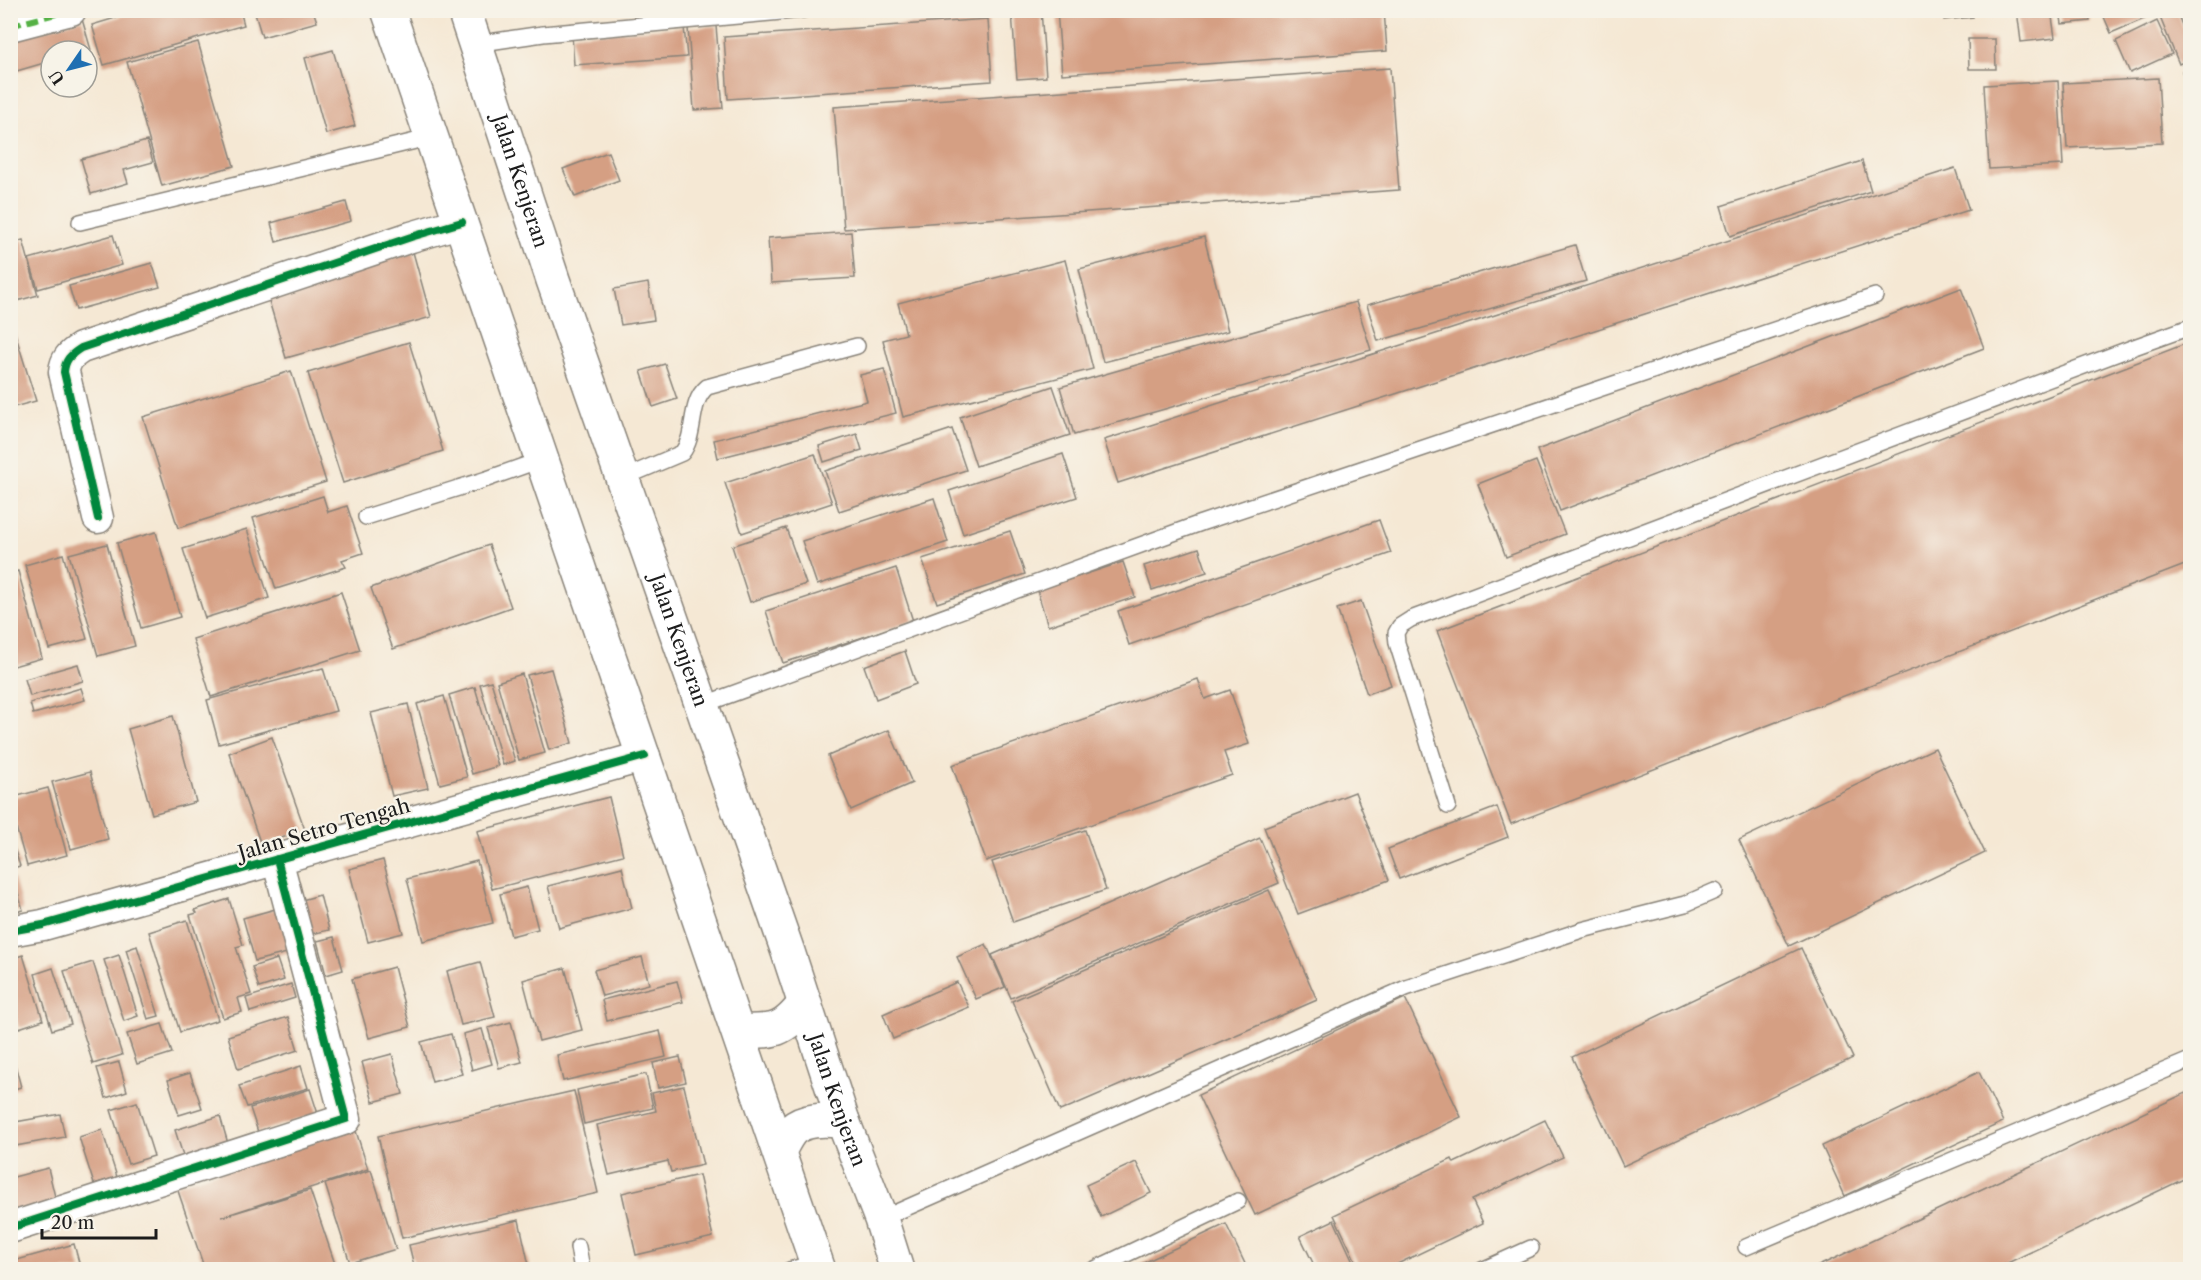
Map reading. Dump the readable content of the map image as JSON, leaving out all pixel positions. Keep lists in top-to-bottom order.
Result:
{
  "streets": {
    "main road": ["Jalan Kenjeran"],
    "street": ["Jalan Setro Tengah"]
  },
  "scale_bar": "20 m",
  "north": "bottom left"
}
